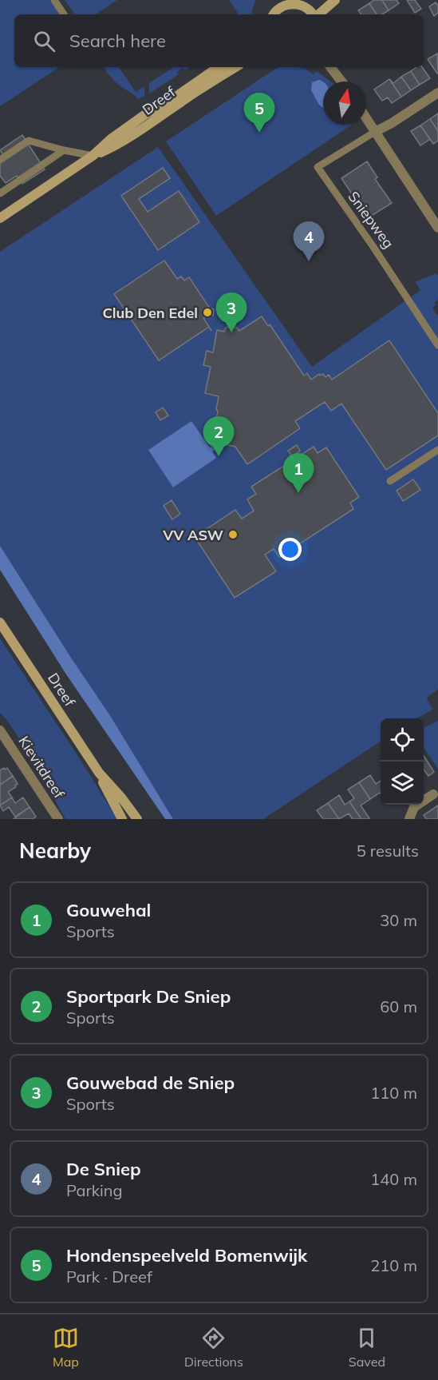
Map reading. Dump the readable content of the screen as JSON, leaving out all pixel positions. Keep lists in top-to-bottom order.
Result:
{
  "streets": {
    "main road": ["Dreef"],
    "street": ["Kievitdreef"],
    "lane": ["Sniepweg"]
  },
  "places": ["Club Den Edel", "VV ASW"],
  "north": "top",
  "page": {
    "search": "Search here",
    "pins": [
      "5",
      "4",
      "3",
      "2",
      "1"
    ],
    "heading": ["Nearby", "5 results"],
    "list": [
      {
        "mark": "1",
        "name": "Gouwehal",
        "note": "Sports",
        "value": "30 m"
      },
      {
        "mark": "2",
        "name": "Sportpark De Sniep",
        "note": "Sports",
        "value": "60 m"
      },
      {
        "mark": "3",
        "name": "Gouwebad de Sniep",
        "note": "Sports",
        "value": "110 m"
      },
      {
        "mark": "4",
        "name": "De Sniep",
        "note": "Parking",
        "value": "140 m"
      },
      {
        "mark": "5",
        "name": "Hondenspeelveld Bomenwijk",
        "note": "Park · Dreef",
        "value": "210 m"
      }
    ],
    "nav": ["Map", "Directions", "Saved"]
  }
}
